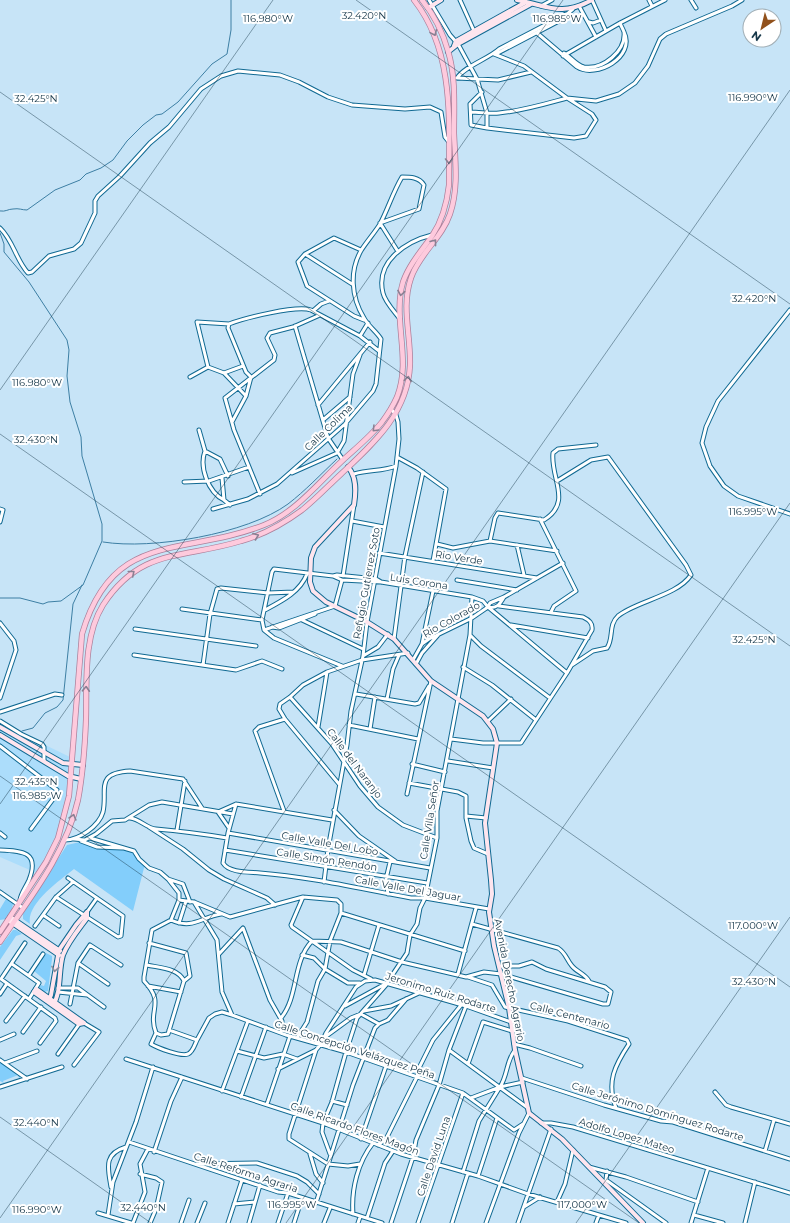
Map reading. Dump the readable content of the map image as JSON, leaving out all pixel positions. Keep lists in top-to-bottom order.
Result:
{
  "streets": {
    "street": [
      "Calle Colima",
      "Rio Verde",
      "Luis Corona",
      "Refugio Gutierrez Soto",
      "Rio Colorado",
      "Calle del Naranjo",
      "Calle Villa Señor",
      "Calle Valle Del Lobo",
      "Calle Simón Rendón",
      "Calle Valle Del Jaguar",
      "Avenida Derecho Agrario",
      "Jeronimo Ruiz Rodarte",
      "Calle Centenario",
      "Calle Concepción Velázquez Peña",
      "Calle Jerónimo Domínguez Rodarte",
      "Calle Ricardo Flores Magón",
      "Adolfo Lopez Mateo",
      "Calle David Luna",
      "Calle Reforma Agraria"
    ]
  },
  "crossings": [
    ["Rio Verde", "Refugio Gutierrez Soto"],
    ["Luis Corona", "Refugio Gutierrez Soto"],
    ["Luis Corona", "Rio Colorado"],
    ["Luis Corona", "Calle Villa Señor"],
    ["Refugio Gutierrez Soto", "Calle del Naranjo"],
    ["Refugio Gutierrez Soto", "Calle Valle Del Lobo"],
    ["Refugio Gutierrez Soto", "Calle Simón Rendón"],
    ["Refugio Gutierrez Soto", "Calle Valle Del Jaguar"],
    ["Rio Colorado", "Calle Villa Señor"],
    ["Calle del Naranjo", "Calle Villa Señor"],
    ["Calle Villa Señor", "Calle Valle Del Lobo"],
    ["Calle Villa Señor", "Calle Simón Rendón"],
    ["Calle Villa Señor", "Calle Valle Del Jaguar"],
    ["Calle Villa Señor", "Jeronimo Ruiz Rodarte"],
    ["Calle Villa Señor", "Calle Concepción Velázquez Peña"],
    ["Calle Villa Señor", "Calle Ricardo Flores Magón"],
    ["Calle Valle Del Jaguar", "Avenida Derecho Agrario"],
    ["Avenida Derecho Agrario", "Jeronimo Ruiz Rodarte"],
    ["Avenida Derecho Agrario", "Calle Centenario"],
    ["Avenida Derecho Agrario", "Calle Jerónimo Domínguez Rodarte"],
    ["Calle Centenario", "Calle Jerónimo Domínguez Rodarte"],
    ["Calle Concepción Velázquez Peña", "Calle David Luna"],
    ["Calle Ricardo Flores Magón", "Calle David Luna"]
  ],
  "north": "bottom left",
  "coordinates": [
    "32.420°N",
    "116.980°W",
    "116.985°W",
    "116.990°W",
    "32.425°N",
    "32.430°N",
    "116.995°W",
    "32.435°N",
    "117.000°W",
    "32.440°N"
  ]
}
